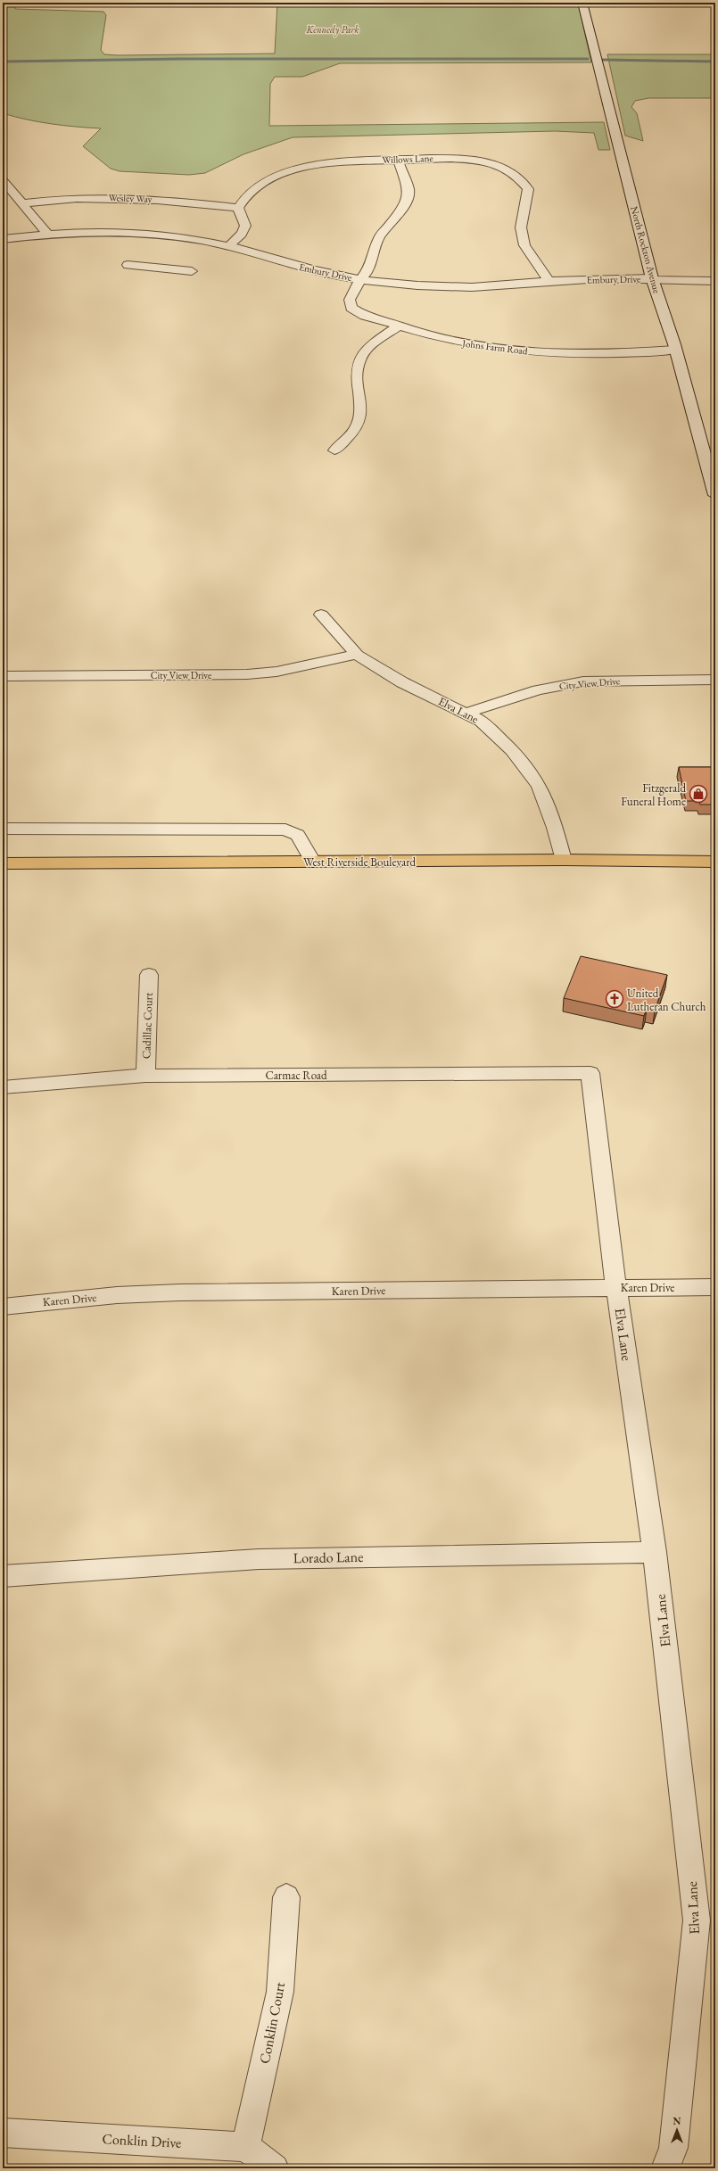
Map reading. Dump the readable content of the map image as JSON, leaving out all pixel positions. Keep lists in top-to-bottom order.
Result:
{
  "streets": {
    "main road": ["West Riverside Boulevard"],
    "street": [
      "Willows Lane",
      "Wesley Way",
      "North Rockton Avenue",
      "Embury Drive",
      "Johns Farm Road",
      "City View Drive",
      "Elva Lane",
      "Cadillac Court",
      "Carmac Road",
      "Karen Drive",
      "Lorado Lane",
      "Conklin Court",
      "Conklin Drive"
    ]
  },
  "crossings": [
    ["Willows Lane", "Wesley Way"],
    ["Willows Lane", "Embury Drive"],
    ["Willows Lane", "Johns Farm Road"],
    ["North Rockton Avenue", "Embury Drive"],
    ["North Rockton Avenue", "Johns Farm Road"],
    ["Embury Drive", "Johns Farm Road"],
    ["City View Drive", "Elva Lane"],
    ["Elva Lane", "West Riverside Boulevard"],
    ["Elva Lane", "Carmac Road"],
    ["Elva Lane", "Karen Drive"],
    ["Elva Lane", "Lorado Lane"],
    ["Cadillac Court", "Carmac Road"],
    ["Conklin Court", "Conklin Drive"]
  ],
  "parks": ["Kennedy Park"],
  "places": {
    "shop": ["Fitzgerald Funeral Home"],
    "church": ["United Lutheran Church"]
  },
  "north": "top"
}
